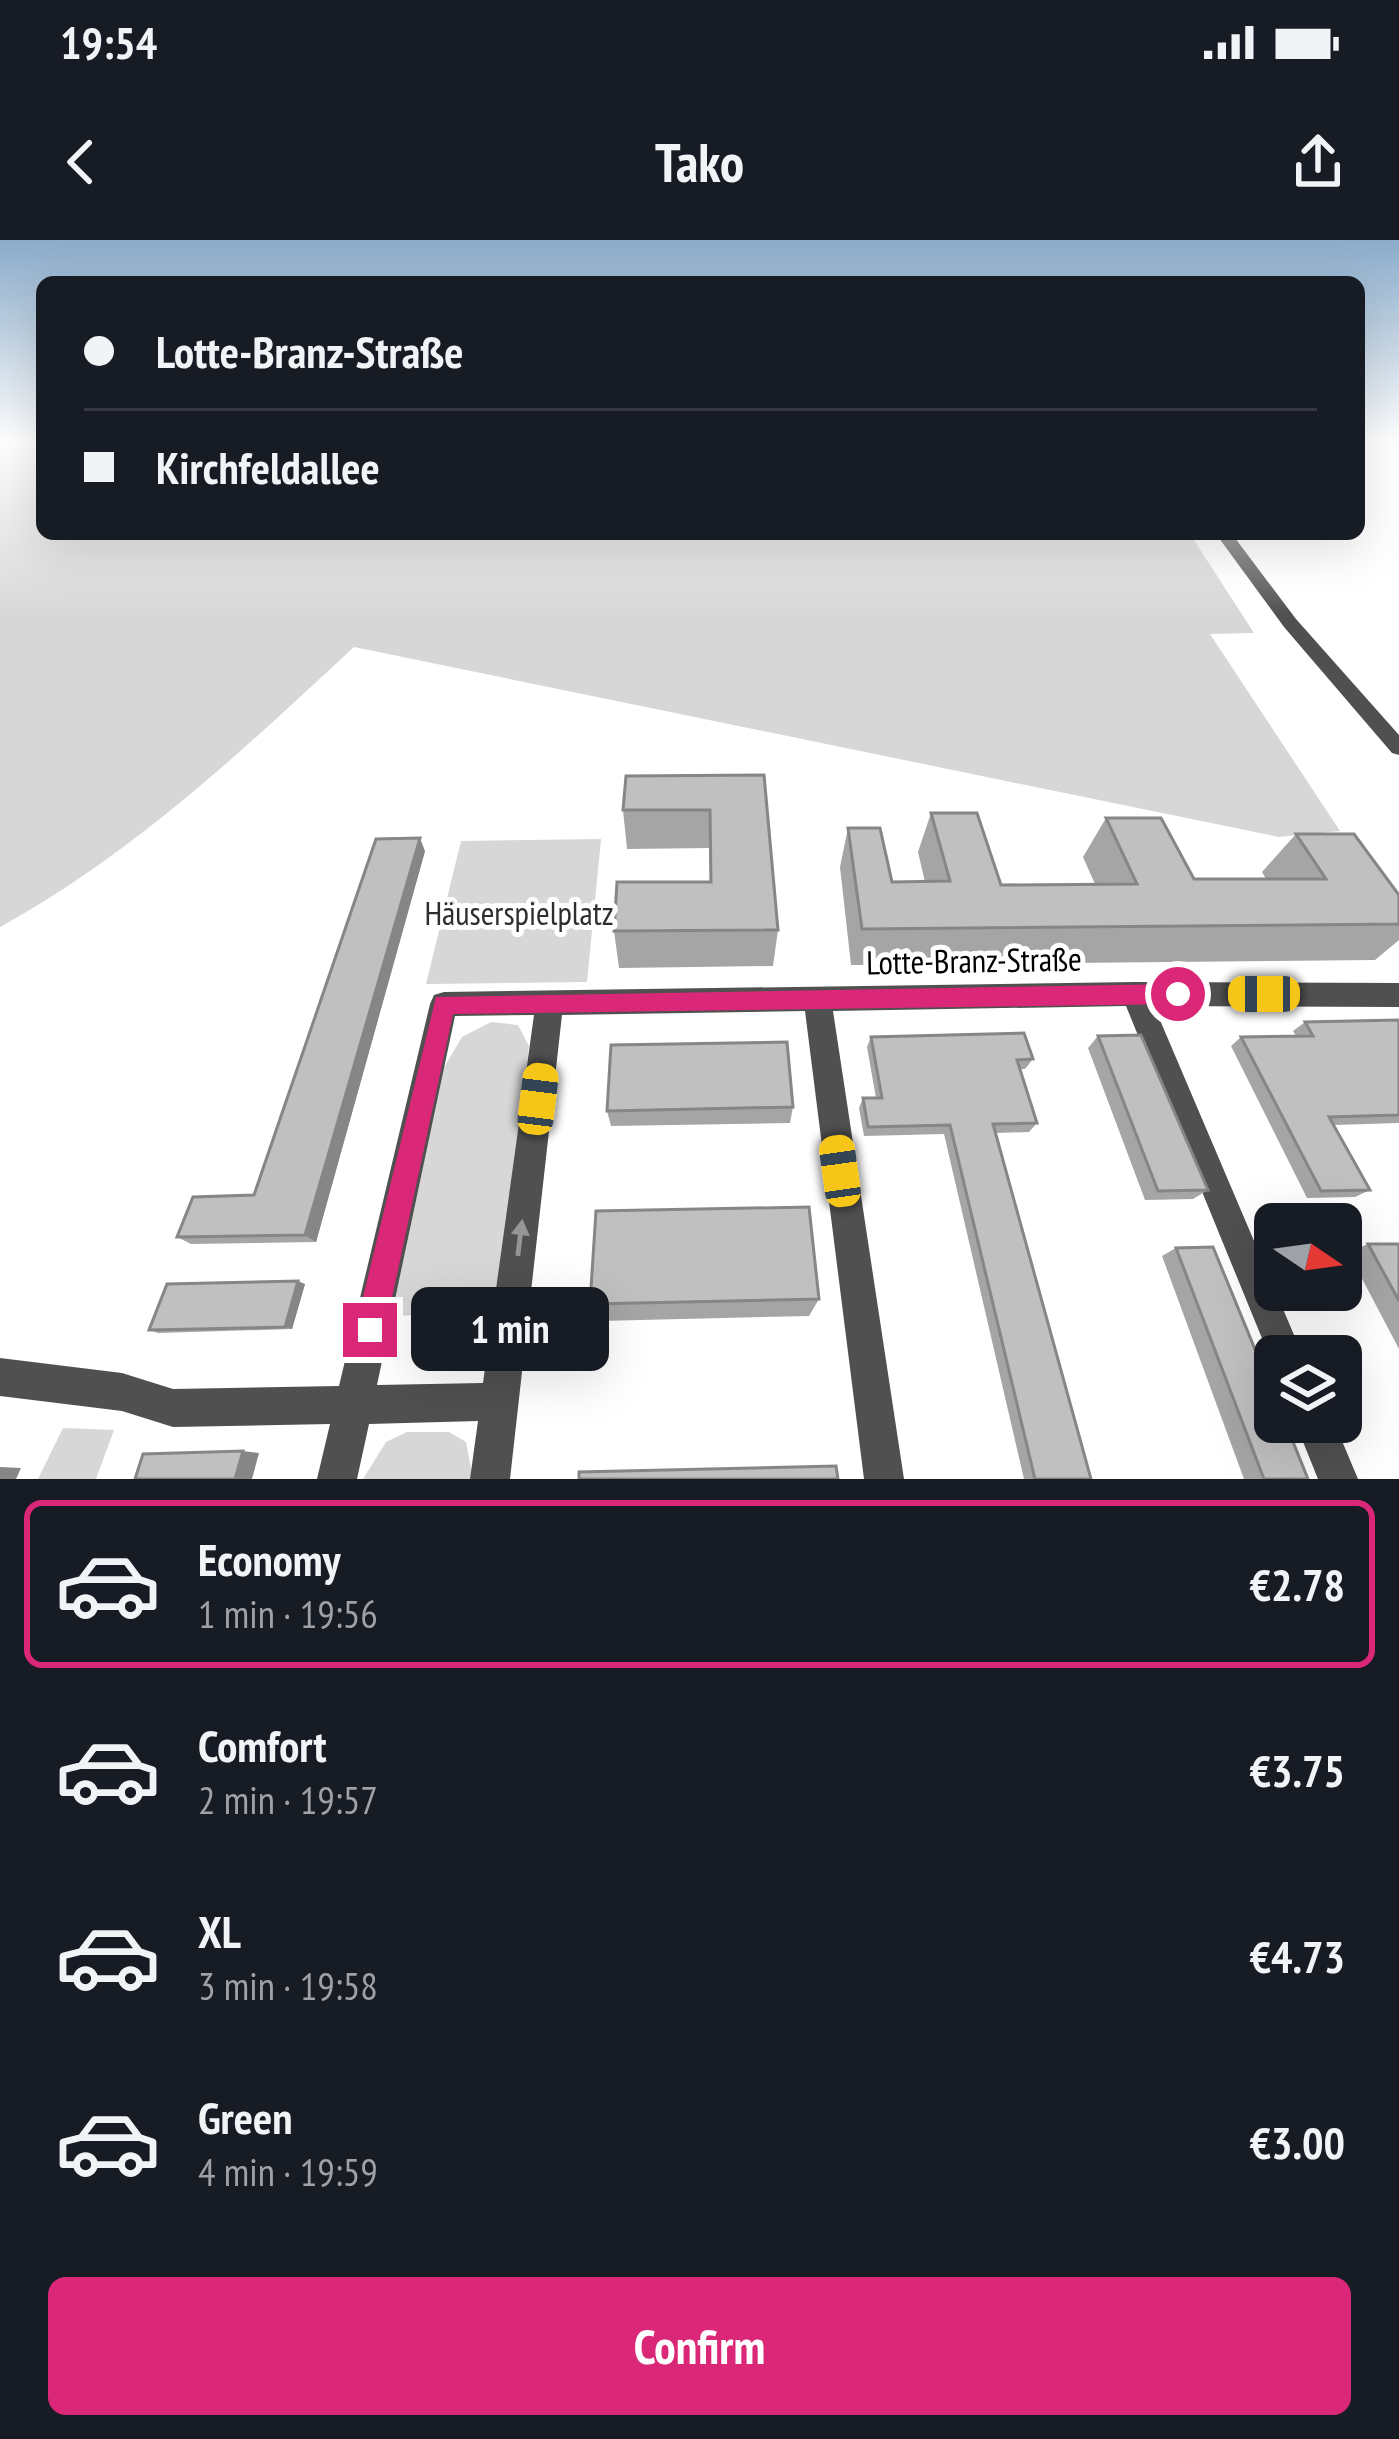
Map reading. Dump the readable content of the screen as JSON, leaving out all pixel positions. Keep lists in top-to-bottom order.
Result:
{
  "streets": {
    "street": ["Lotte-Branz-Straße"]
  },
  "parks": ["Häuserspielplatz"],
  "north": "right",
  "page": {
    "status": "19:54",
    "header": "Tako",
    "banner": ["Lotte-Branz-Straße", "Kirchfeldallee"],
    "bubble": "1 min",
    "list": [
      {
        "name": "Economy",
        "note": "1 min · 19:56",
        "value": "€2.78"
      },
      {
        "name": "Comfort",
        "note": "2 min · 19:57",
        "value": "€3.75"
      },
      {
        "name": "XL",
        "note": "3 min · 19:58",
        "value": "€4.73"
      },
      {
        "name": "Green",
        "note": "4 min · 19:59",
        "value": "€3.00"
      }
    ],
    "buttons": "Confirm"
  }
}
